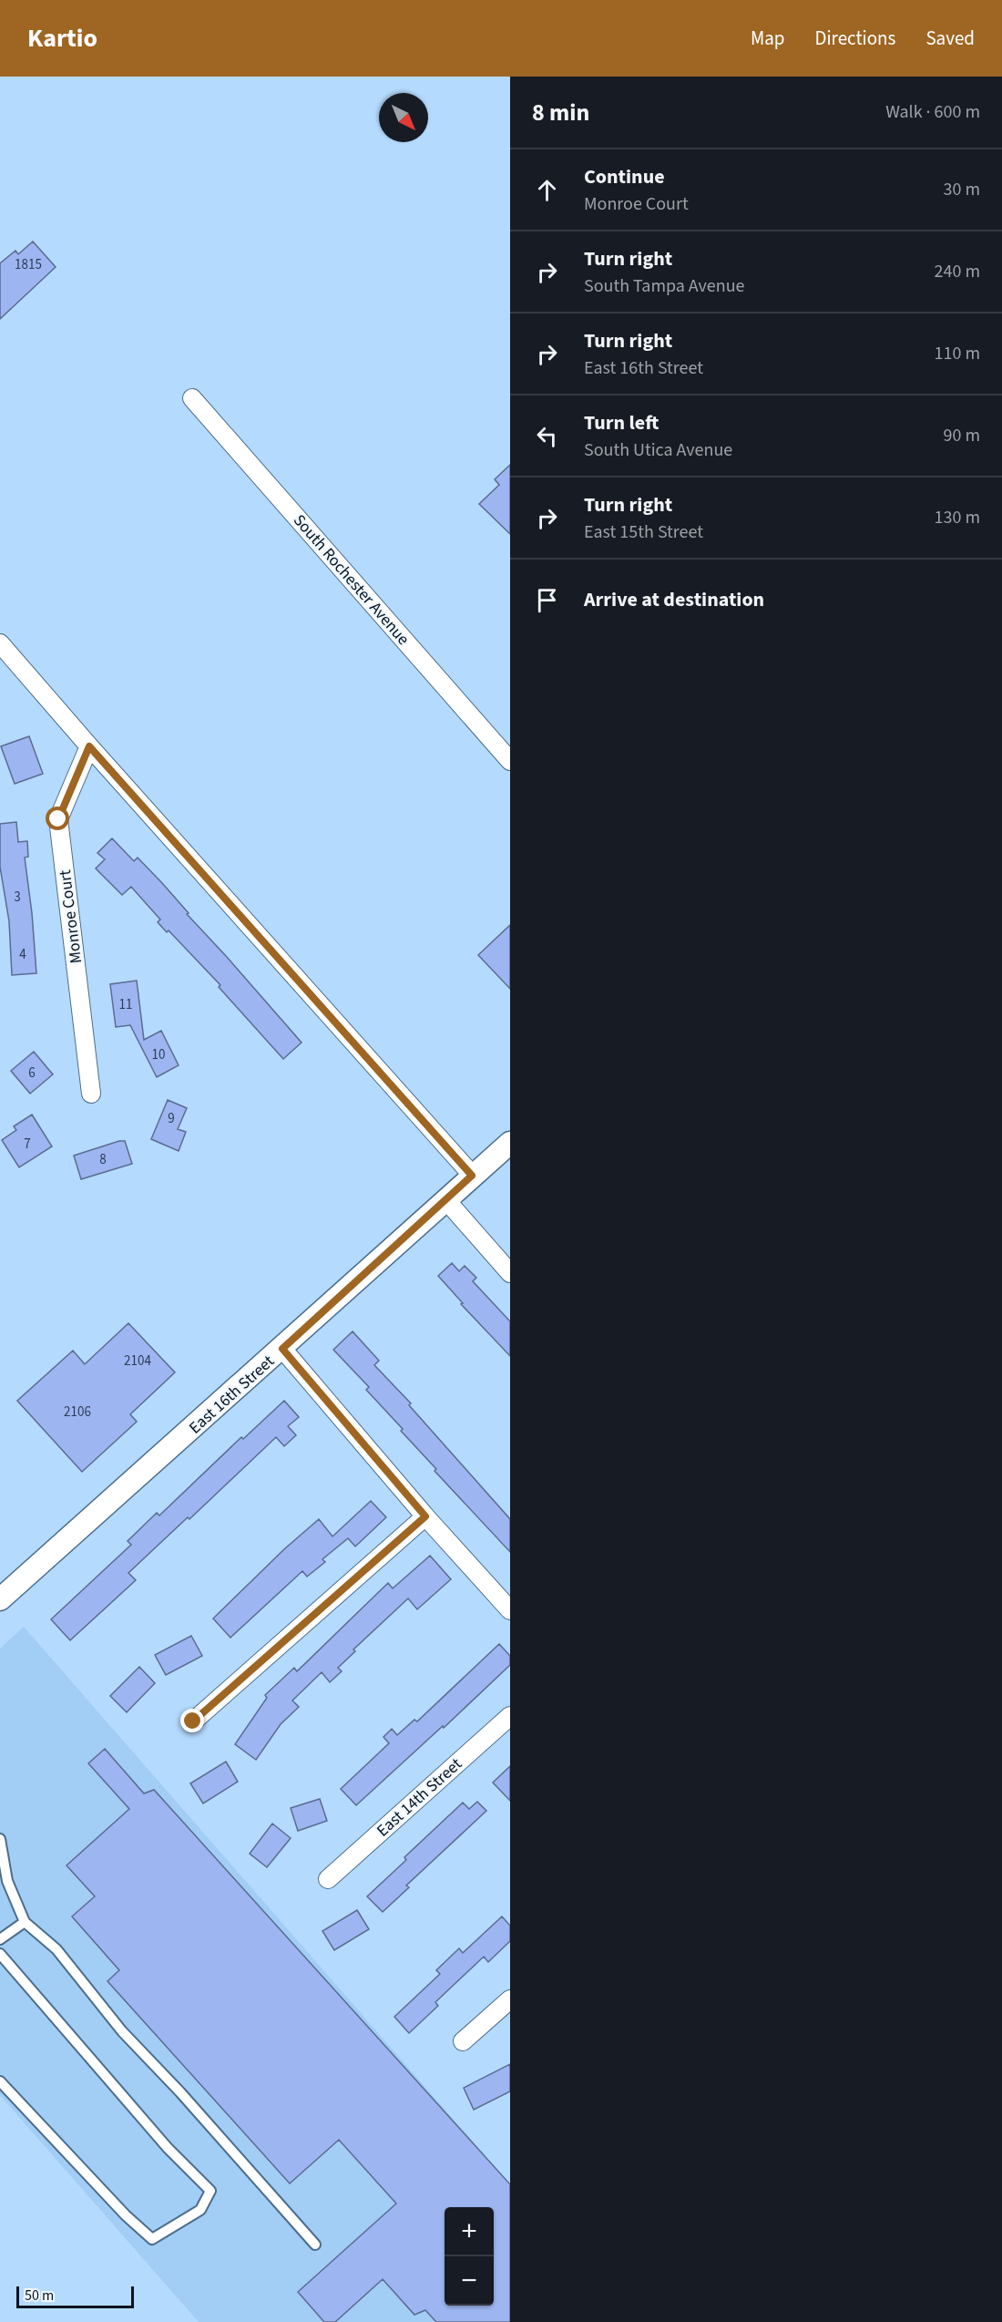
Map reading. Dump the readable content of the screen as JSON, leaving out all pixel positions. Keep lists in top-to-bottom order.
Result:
{
  "streets": {
    "street": [
      "South Rochester Avenue",
      "Monroe Court",
      "East 16th Street",
      "East 14th Street"
    ]
  },
  "house_numbers": [
    "1815",
    "3",
    "4",
    "11",
    "10",
    "6",
    "9",
    "7",
    "8",
    "2104",
    "2106"
  ],
  "scale_bar": "50 m",
  "north": "bottom right",
  "page": {
    "header": "Kartio",
    "nav": ["Map", "Directions", "Saved"],
    "heading": ["8 min", "Walk · 600 m"],
    "list": [
      ["Continue", "Monroe Court", "30 m"],
      ["Turn right", "South Tampa Avenue", "240 m"],
      ["Turn right", "East 16th Street", "110 m"],
      ["Turn left", "South Utica Avenue", "90 m"],
      ["Turn right", "East 15th Street", "130 m"],
      "Arrive at destination"
    ],
    "map_buttons": ["+", "−"],
    "scale": "50 m"
  }
}
